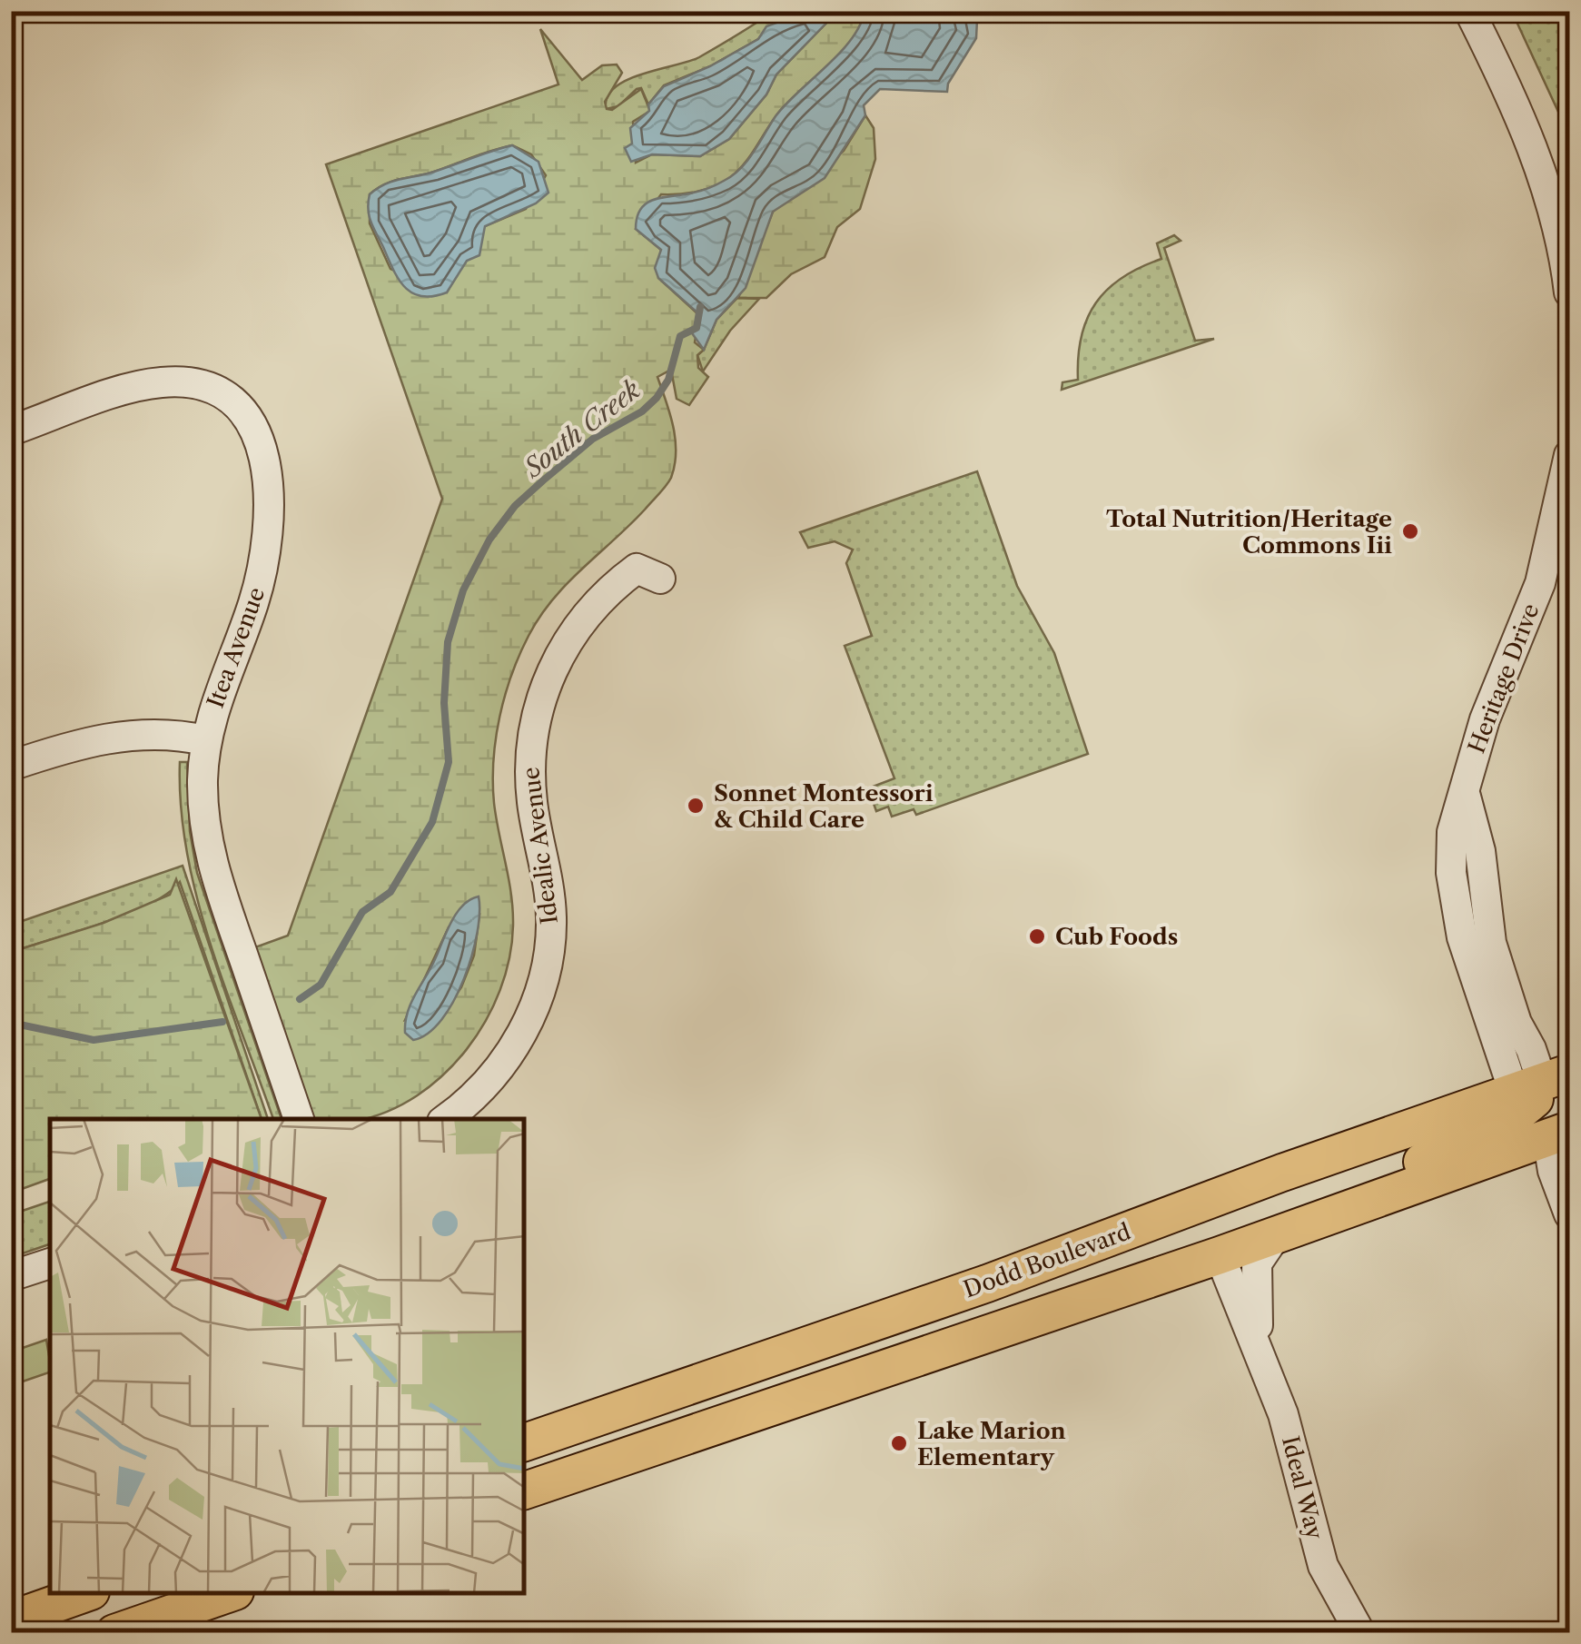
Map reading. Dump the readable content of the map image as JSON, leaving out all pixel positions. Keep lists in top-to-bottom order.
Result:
{
  "streets": {
    "main road": ["Dodd Boulevard"],
    "street": [
      "Itea Avenue",
      "Heritage Drive",
      "Idealic Avenue",
      "Ideal Way"
    ]
  },
  "crossings": [
    ["Heritage Drive", "Dodd Boulevard"]
  ],
  "water": ["South Creek"],
  "places": [
    "Total Nutrition/Heritage Commons Iii",
    "Sonnet Montessori & Child Care",
    "Cub Foods",
    "Lake Marion Elementary"
  ]
}
